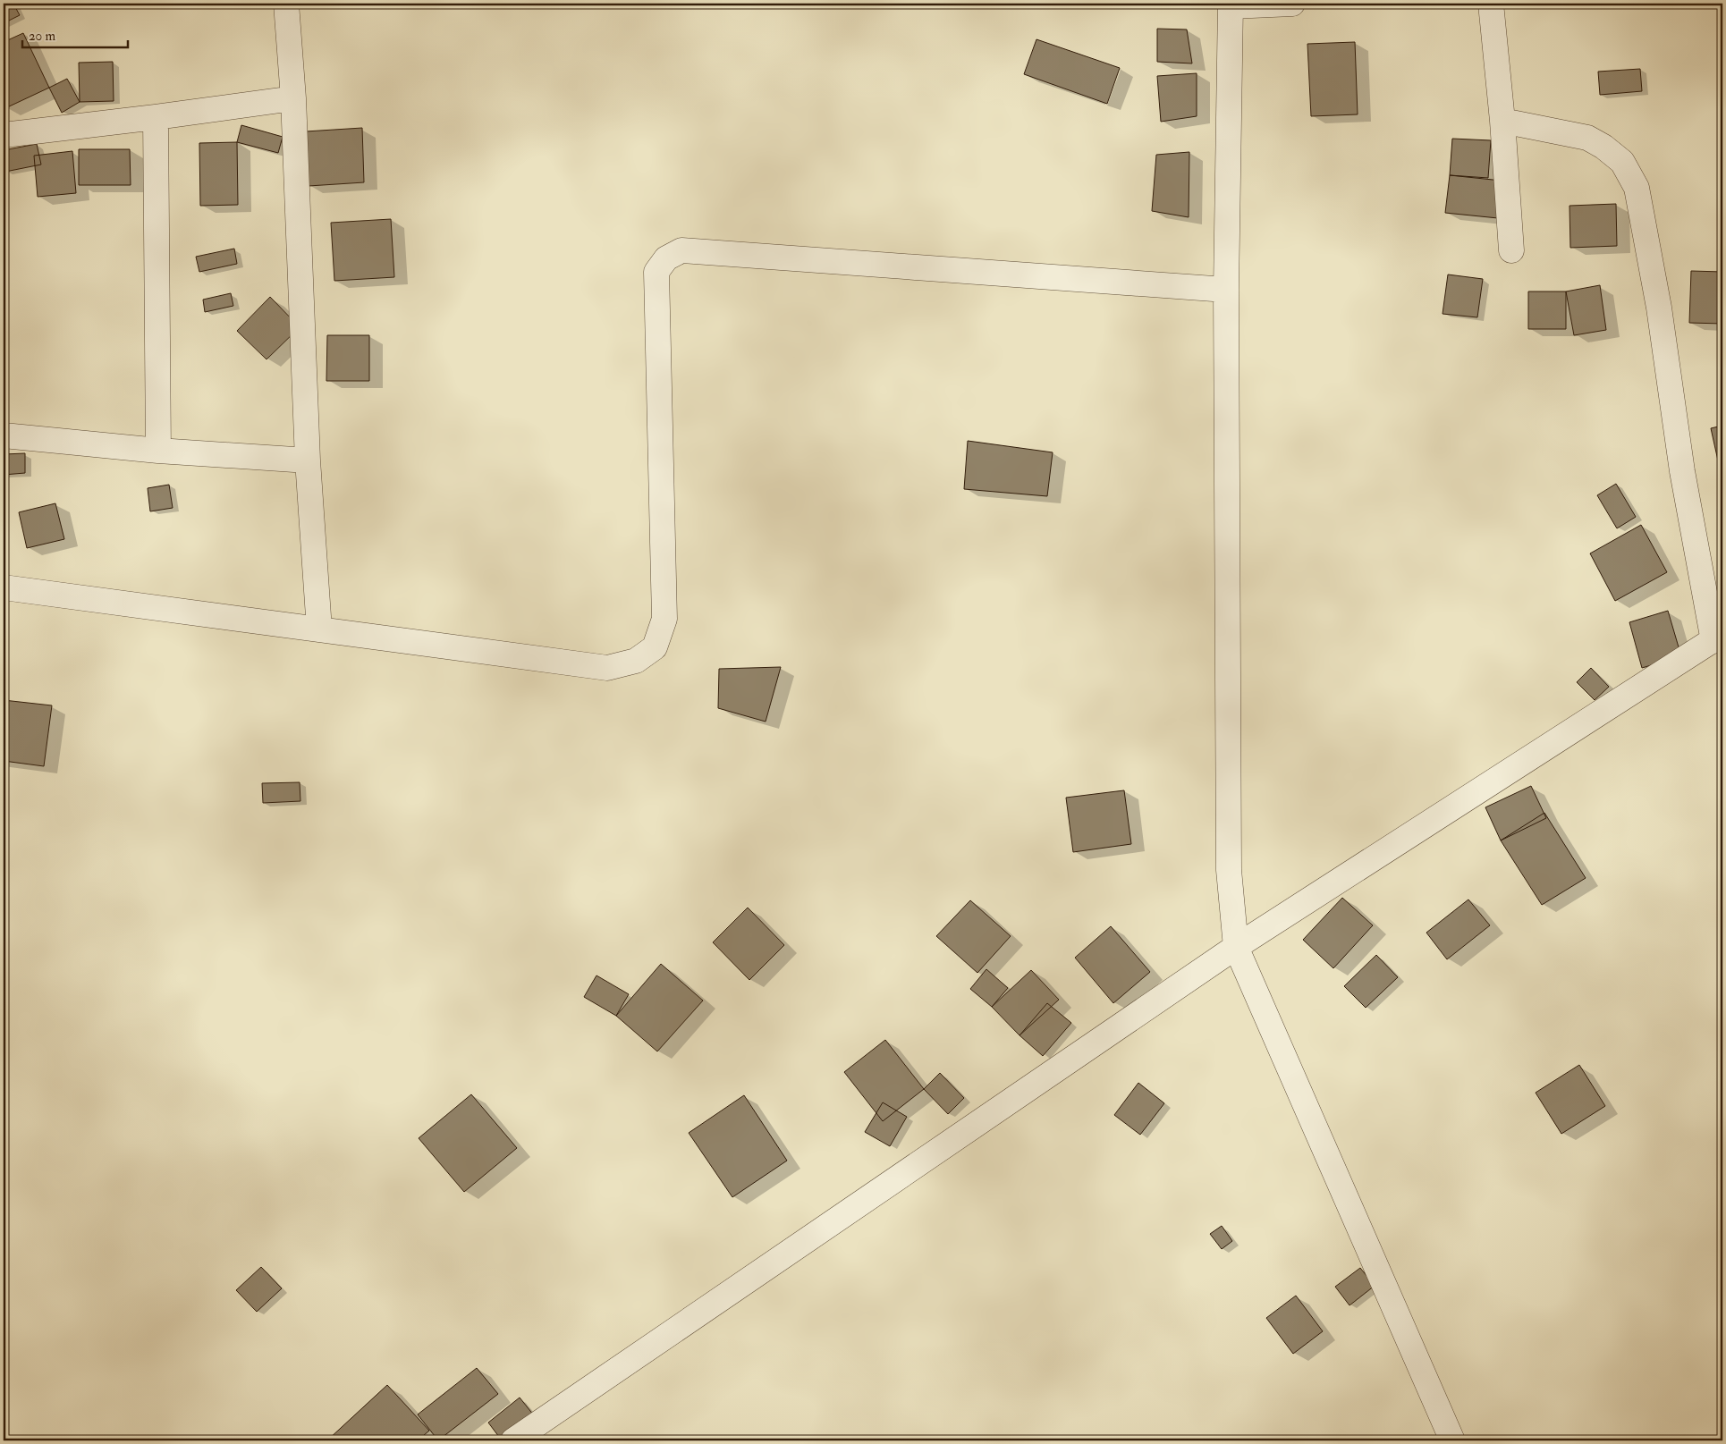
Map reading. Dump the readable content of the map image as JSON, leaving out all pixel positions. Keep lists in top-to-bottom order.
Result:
{
  "scale_bar": "20 m"
}
